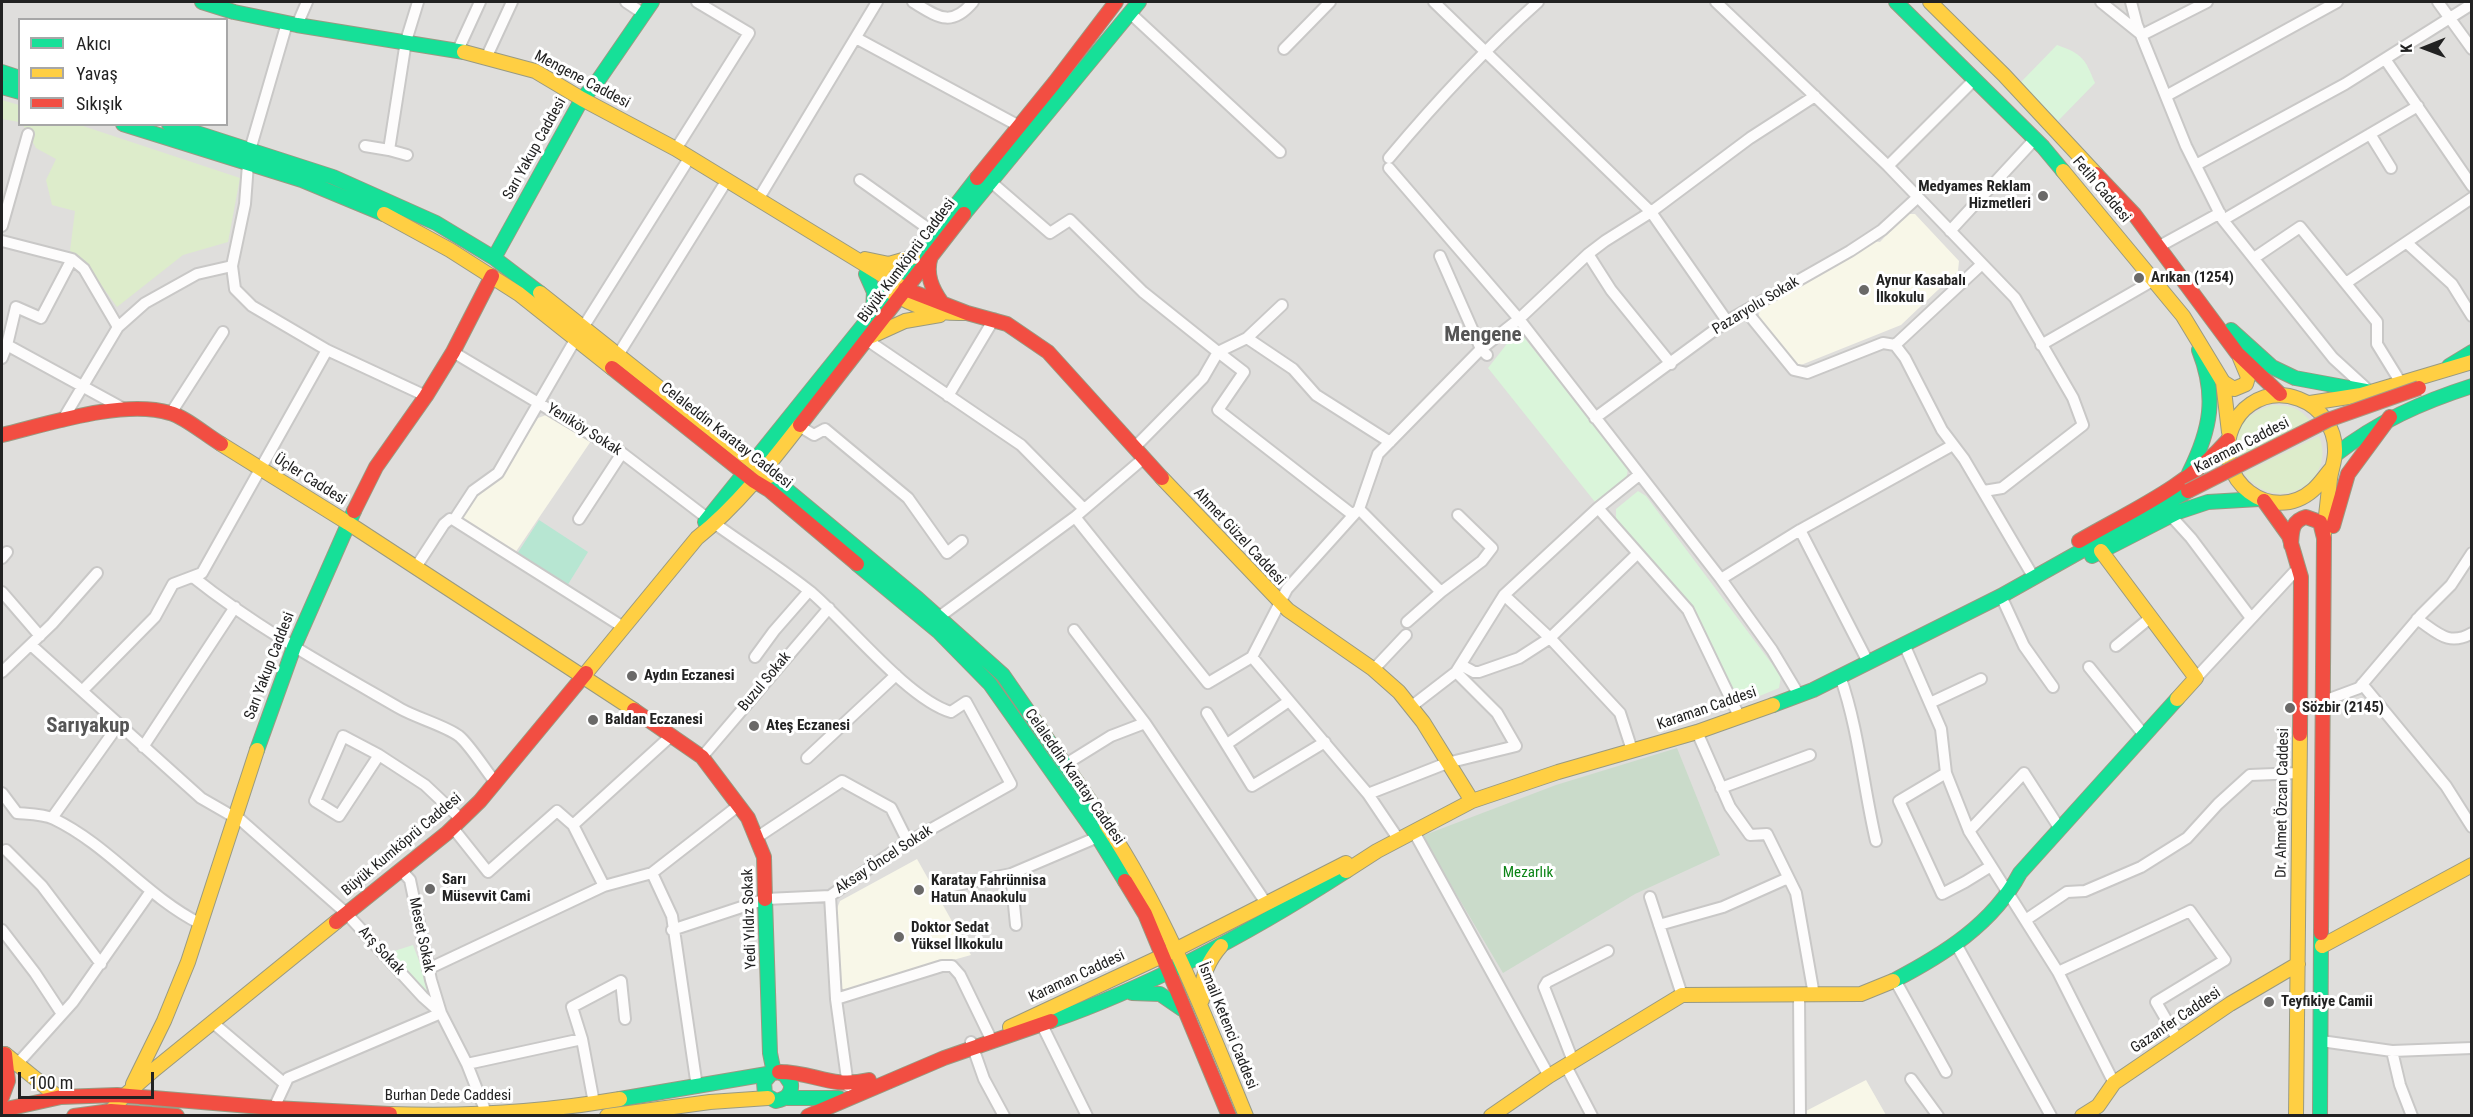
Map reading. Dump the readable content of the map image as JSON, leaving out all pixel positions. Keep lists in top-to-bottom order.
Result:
{
  "streets": {
    "main road": [
      "Mengene Caddesi",
      "Sarı Yakup Caddesi",
      "Fetih Caddesi",
      "Büyük Kumköprü Caddesi",
      "Celaleddin Karatay Caddesi",
      "Karaman Caddesi",
      "Üçler Caddesi",
      "Ahmet Güzel Caddesi",
      "Dr. Ahmet Özcan Caddesi",
      "Yedi Yıldız Sokak",
      "Gazanfer Caddesi",
      "İsmail Ketenci Caddesi",
      "Burhan Dede Caddesi"
    ],
    "street": [
      "Pazaryolu Sokak",
      "Yeniköy Sokak",
      "Buzul Sokak",
      "Aksay Öncel Sokak",
      "Meset Sokak",
      "Arş Sokak"
    ]
  },
  "crossings": [
    ["Mengene Caddesi", "Sarı Yakup Caddesi"],
    ["Sarı Yakup Caddesi", "Büyük Kumköprü Caddesi"],
    ["Sarı Yakup Caddesi", "Yeniköy Sokak"],
    ["Sarı Yakup Caddesi", "Celaleddin Karatay Caddesi"],
    ["Sarı Yakup Caddesi", "Üçler Caddesi"],
    ["Sarı Yakup Caddesi", "Arş Sokak"],
    ["Sarı Yakup Caddesi", "Burhan Dede Caddesi"],
    ["Fetih Caddesi", "Karaman Caddesi"],
    ["Fetih Caddesi", "Dr. Ahmet Özcan Caddesi"],
    ["Büyük Kumköprü Caddesi", "Yeniköy Sokak"],
    ["Büyük Kumköprü Caddesi", "Celaleddin Karatay Caddesi"],
    ["Büyük Kumköprü Caddesi", "Üçler Caddesi"],
    ["Büyük Kumköprü Caddesi", "Ahmet Güzel Caddesi"],
    ["Büyük Kumköprü Caddesi", "Yedi Yıldız Sokak"],
    ["Büyük Kumköprü Caddesi", "Meset Sokak"],
    ["Büyük Kumköprü Caddesi", "Arş Sokak"],
    ["Büyük Kumköprü Caddesi", "Burhan Dede Caddesi"],
    ["Yeniköy Sokak", "Buzul Sokak"],
    ["Yeniköy Sokak", "Aksay Öncel Sokak"],
    ["Celaleddin Karatay Caddesi", "Karaman Caddesi"],
    ["Celaleddin Karatay Caddesi", "İsmail Ketenci Caddesi"],
    ["Karaman Caddesi", "Ahmet Güzel Caddesi"],
    ["Karaman Caddesi", "Dr. Ahmet Özcan Caddesi"],
    ["Karaman Caddesi", "Aksay Öncel Sokak"],
    ["Karaman Caddesi", "Yedi Yıldız Sokak"],
    ["Karaman Caddesi", "İsmail Ketenci Caddesi"],
    ["Karaman Caddesi", "Burhan Dede Caddesi"],
    ["Üçler Caddesi", "Yedi Yıldız Sokak"],
    ["Buzul Sokak", "Yedi Yıldız Sokak"],
    ["Dr. Ahmet Özcan Caddesi", "Gazanfer Caddesi"],
    ["Yedi Yıldız Sokak", "Burhan Dede Caddesi"],
    ["Meset Sokak", "Arş Sokak"]
  ],
  "districts": ["Mengene", "Sarıyakup"],
  "parks": ["Mezarlık"],
  "places": [
    "Medyames Reklam Hizmetleri",
    "Arıkan (1254)",
    "Aynur Kasabalı İlkokulu",
    "Aydın Eczanesi",
    "Sözbir (2145)",
    "Baldan Eczanesi",
    "Ateş Eczanesi",
    "Sarı Müsevvit Cami",
    "Karatay Fahrünnisa Hatun Anaokulu",
    "Doktor Sedat Yüksel İlkokulu",
    "Teyfikiye Camii"
  ],
  "legend": ["Akıcı", "Yavaş", "Sıkışık"],
  "scale_bar": "100 m",
  "north": "left"
}
